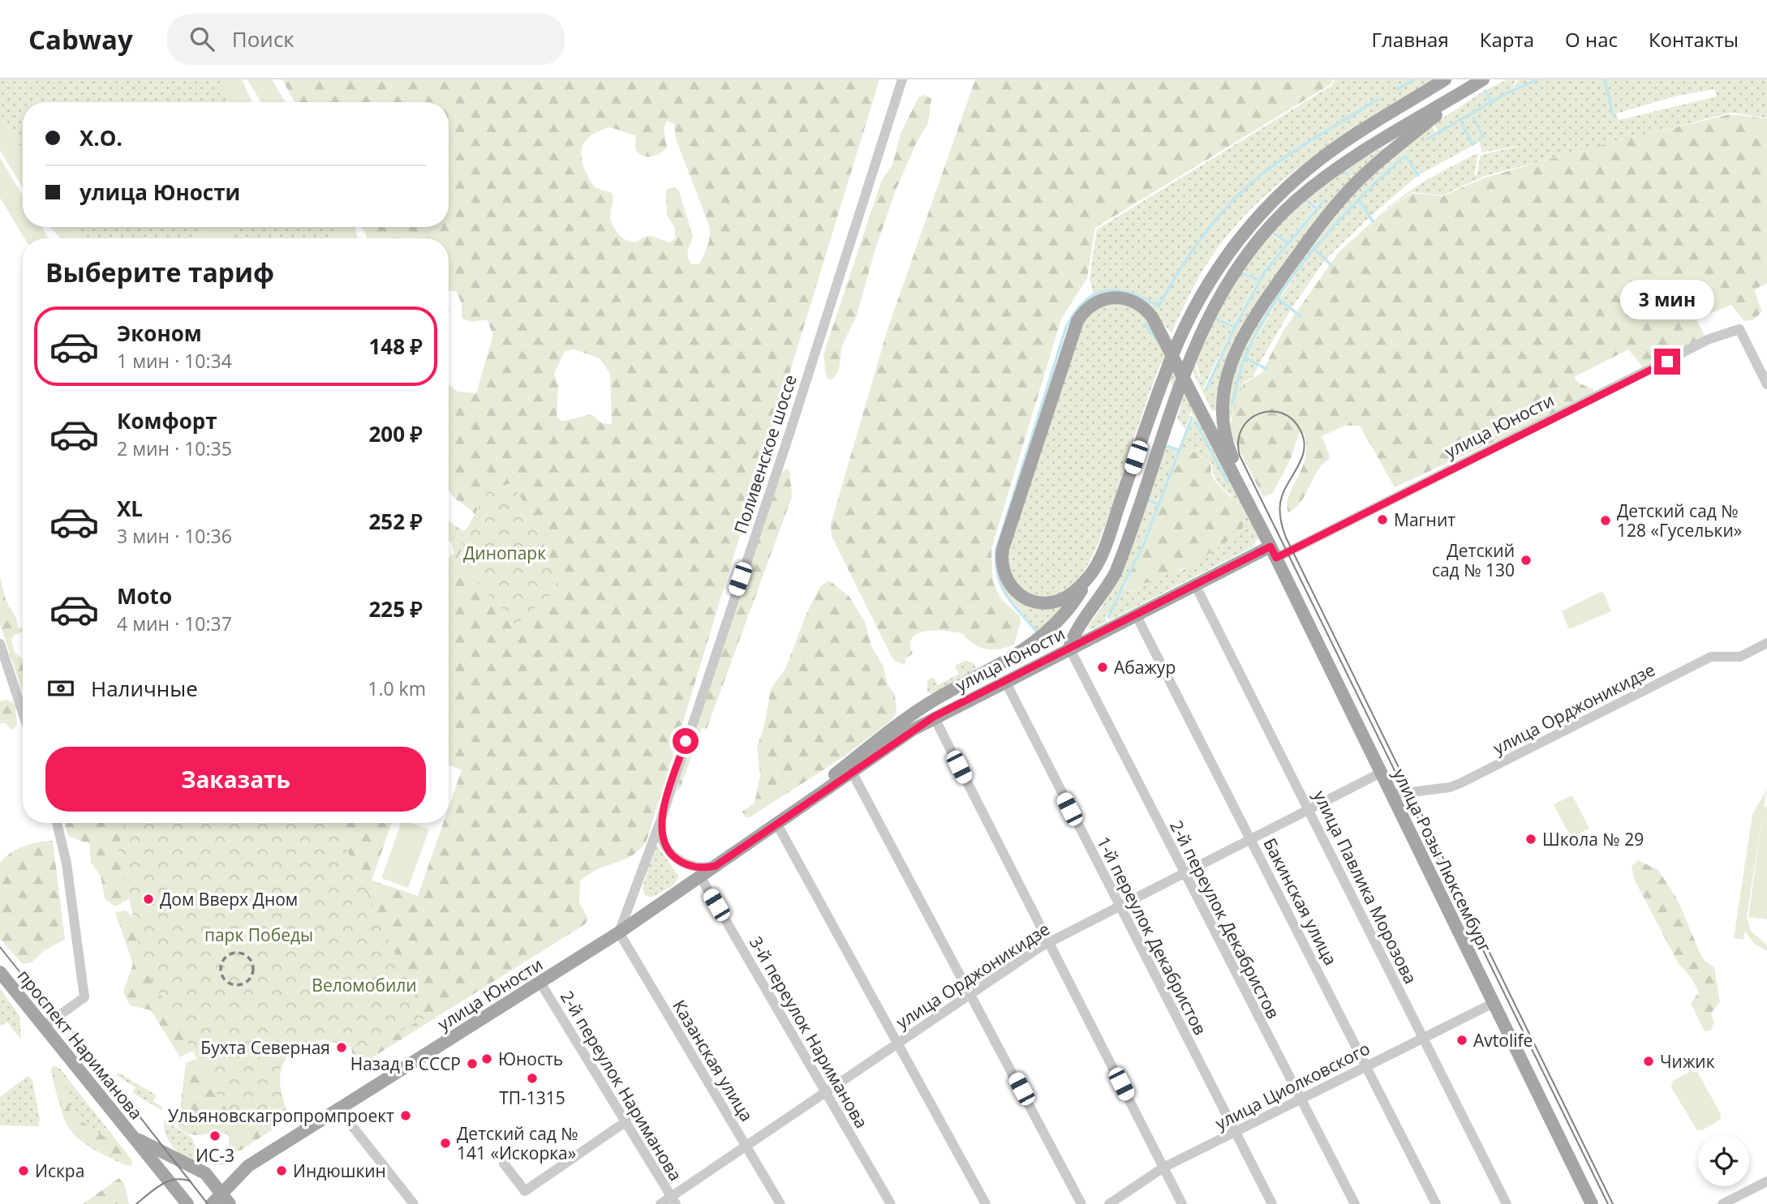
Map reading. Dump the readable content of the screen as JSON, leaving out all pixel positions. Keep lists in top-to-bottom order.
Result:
{
  "streets": {
    "main road": ["улица Юности", "улица Розы Люксембург", "проспект Нариманова"],
    "street": [
      "Поливенское шоссе",
      "улица Орджоникидзе",
      "улица Павлика Морозова",
      "Бакинская улица",
      "2-й переулок Декабристов",
      "1-й переулок Декабристов",
      "3-й переулок Нариманова",
      "Казанская улица",
      "2-й переулок Нариманова",
      "улица Циолковского"
    ]
  },
  "crossings": [
    ["улица Юности", "Поливенское шоссе"],
    ["улица Юности", "улица Розы Люксембург"],
    ["улица Юности", "улица Павлика Морозова"],
    ["улица Юности", "Бакинская улица"],
    ["улица Юности", "2-й переулок Декабристов"],
    ["улица Юности", "1-й переулок Декабристов"],
    ["улица Юности", "3-й переулок Нариманова"],
    ["улица Юности", "проспект Нариманова"],
    ["улица Юности", "Казанская улица"],
    ["улица Юности", "2-й переулок Нариманова"],
    ["Поливенское шоссе", "Казанская улица"],
    ["улица Орджоникидзе", "улица Розы Люксембург"],
    ["улица Орджоникидзе", "улица Павлика Морозова"],
    ["улица Орджоникидзе", "Бакинская улица"],
    ["улица Орджоникидзе", "2-й переулок Декабристов"],
    ["улица Орджоникидзе", "1-й переулок Декабристов"],
    ["улица Орджоникидзе", "3-й переулок Нариманова"],
    ["улица Орджоникидзе", "Казанская улица"],
    ["улица Орджоникидзе", "2-й переулок Нариманова"],
    ["улица Розы Люксембург", "улица Циолковского"],
    ["улица Павлика Морозова", "улица Циолковского"],
    ["Бакинская улица", "улица Циолковского"],
    ["2-й переулок Декабристов", "улица Циолковского"],
    ["1-й переулок Декабристов", "улица Циолковского"]
  ],
  "parks": ["Динопарк", "парк Победы", "Веломобили"],
  "places": [
    "Магнит",
    "Детский сад № 128 «Гусельки»",
    "Детский сад № 130",
    "Абажур",
    "Школа № 29",
    "Дом Вверх Дном",
    "Avtolife",
    "Бухта Северная",
    "Юность",
    "Чижик",
    "Назад в СССР",
    "ТП-1315",
    "Ульяновскагропромпроект",
    "ИС-3",
    "Детский сад № 141 «Искорка»",
    "Искра",
    "Индюшкин"
  ],
  "page": {
    "header": "Cabway",
    "search": "Поиск",
    "nav": [
      "Главная",
      "Карта",
      "О нас",
      "Контакты"
    ],
    "banner": ["Х.О.", "улица Юности"],
    "heading": "Выберите тариф",
    "bubble": "3 мин",
    "list": [
      {
        "name": "Эконом",
        "note": "1 мин · 10:34",
        "value": "148 ₽"
      },
      {
        "name": "Комфорт",
        "note": "2 мин · 10:35",
        "value": "200 ₽"
      },
      {
        "name": "XL",
        "note": "3 мин · 10:36",
        "value": "252 ₽"
      },
      {
        "name": "Moto",
        "note": "4 мин · 10:37",
        "value": "225 ₽"
      }
    ],
    "pay": ["Наличные", "1.0 km"],
    "buttons": "Заказать"
  }
}
